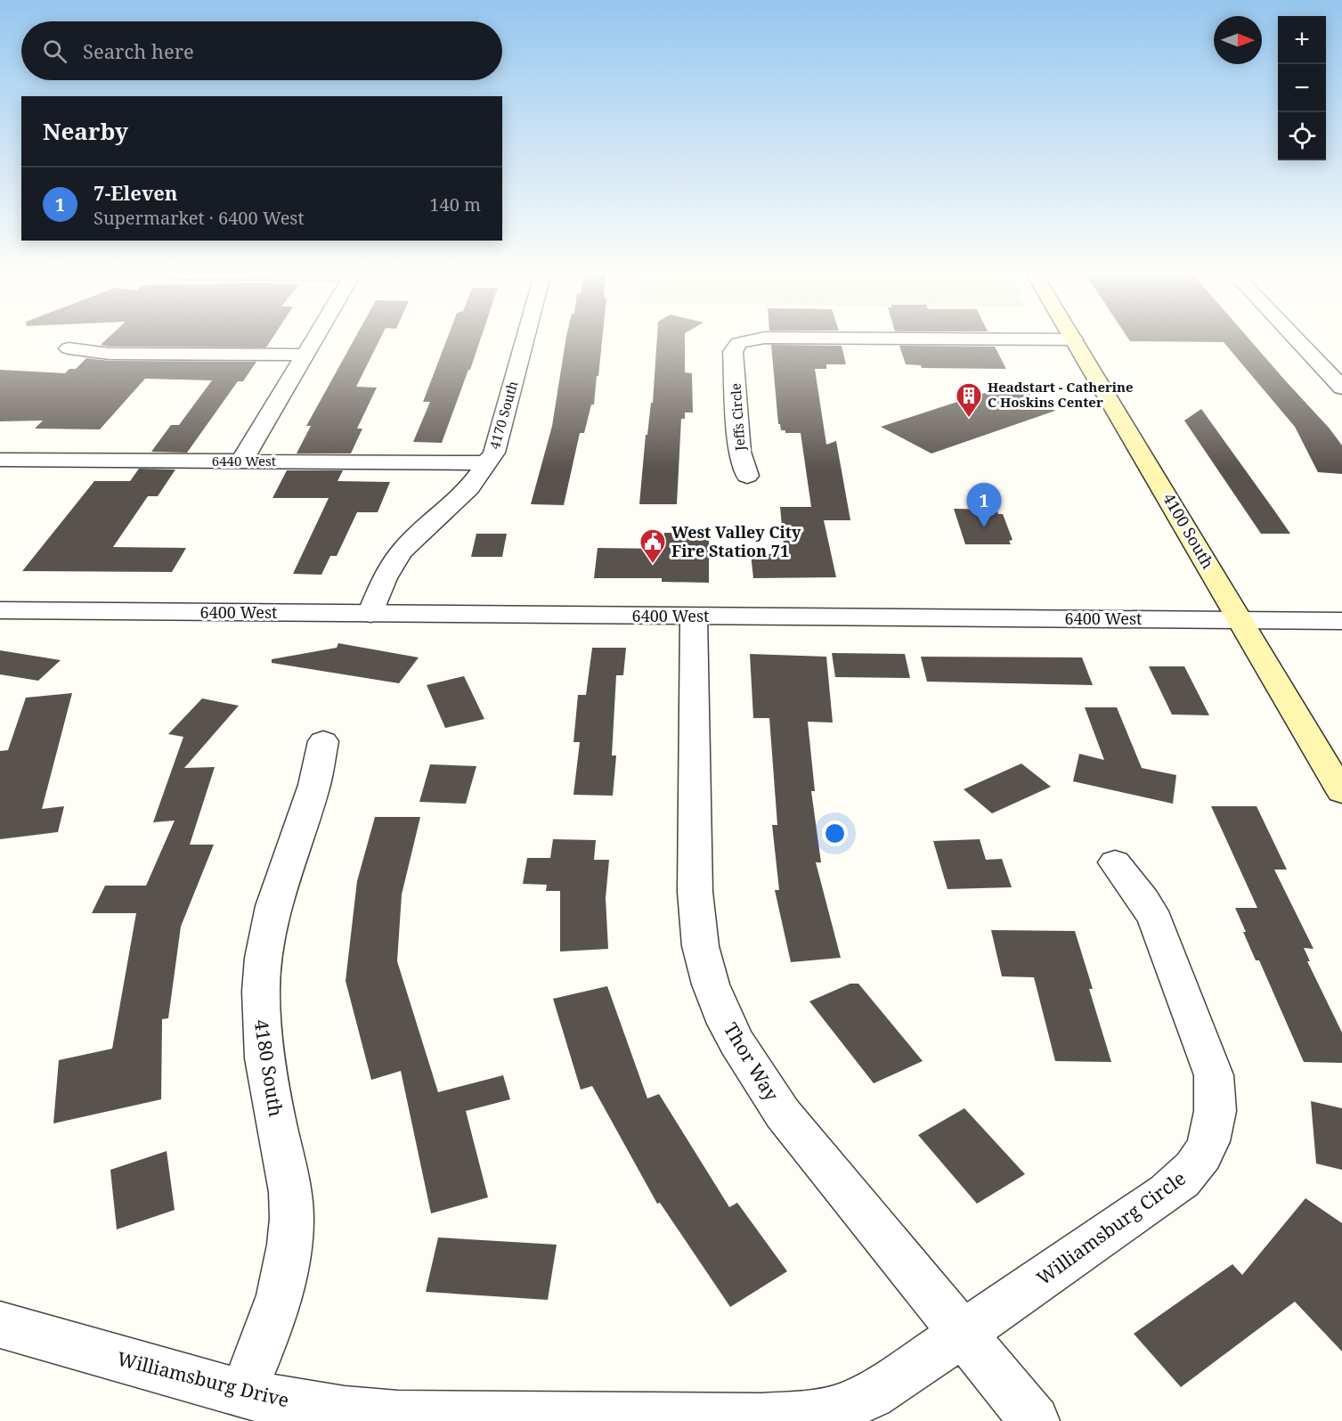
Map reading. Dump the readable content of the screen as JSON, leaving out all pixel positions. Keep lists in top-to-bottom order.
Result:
{
  "streets": {
    "main road": ["4100 South"],
    "street": [
      "4170 South",
      "Jeffs Circle",
      "6440 West",
      "6400 West",
      "Thor Way",
      "4180 South",
      "Williamsburg Circle",
      "Williamsburg Drive"
    ]
  },
  "crossings": [
    ["4170 South", "6440 West"],
    ["4170 South", "6400 West"],
    ["Jeffs Circle", "4100 South"],
    ["4100 South", "6400 West"],
    ["6400 West", "Thor Way"],
    ["Thor Way", "Williamsburg Circle"],
    ["Thor Way", "Williamsburg Drive"],
    ["4180 South", "Williamsburg Drive"],
    ["Williamsburg Circle", "Williamsburg Drive"]
  ],
  "places": {
    "building": ["Headstart - Catherine C Hoskins Center"],
    "public building": ["West Valley City Fire Station 71"]
  },
  "north": "right",
  "page": {
    "map_buttons": ["+", "−"],
    "search": "Search here",
    "heading": "Nearby",
    "list": [
      {
        "mark": "1",
        "name": "7-Eleven",
        "note": "Supermarket · 6400 West",
        "value": "140 m"
      }
    ],
    "pins": "1"
  }
}
